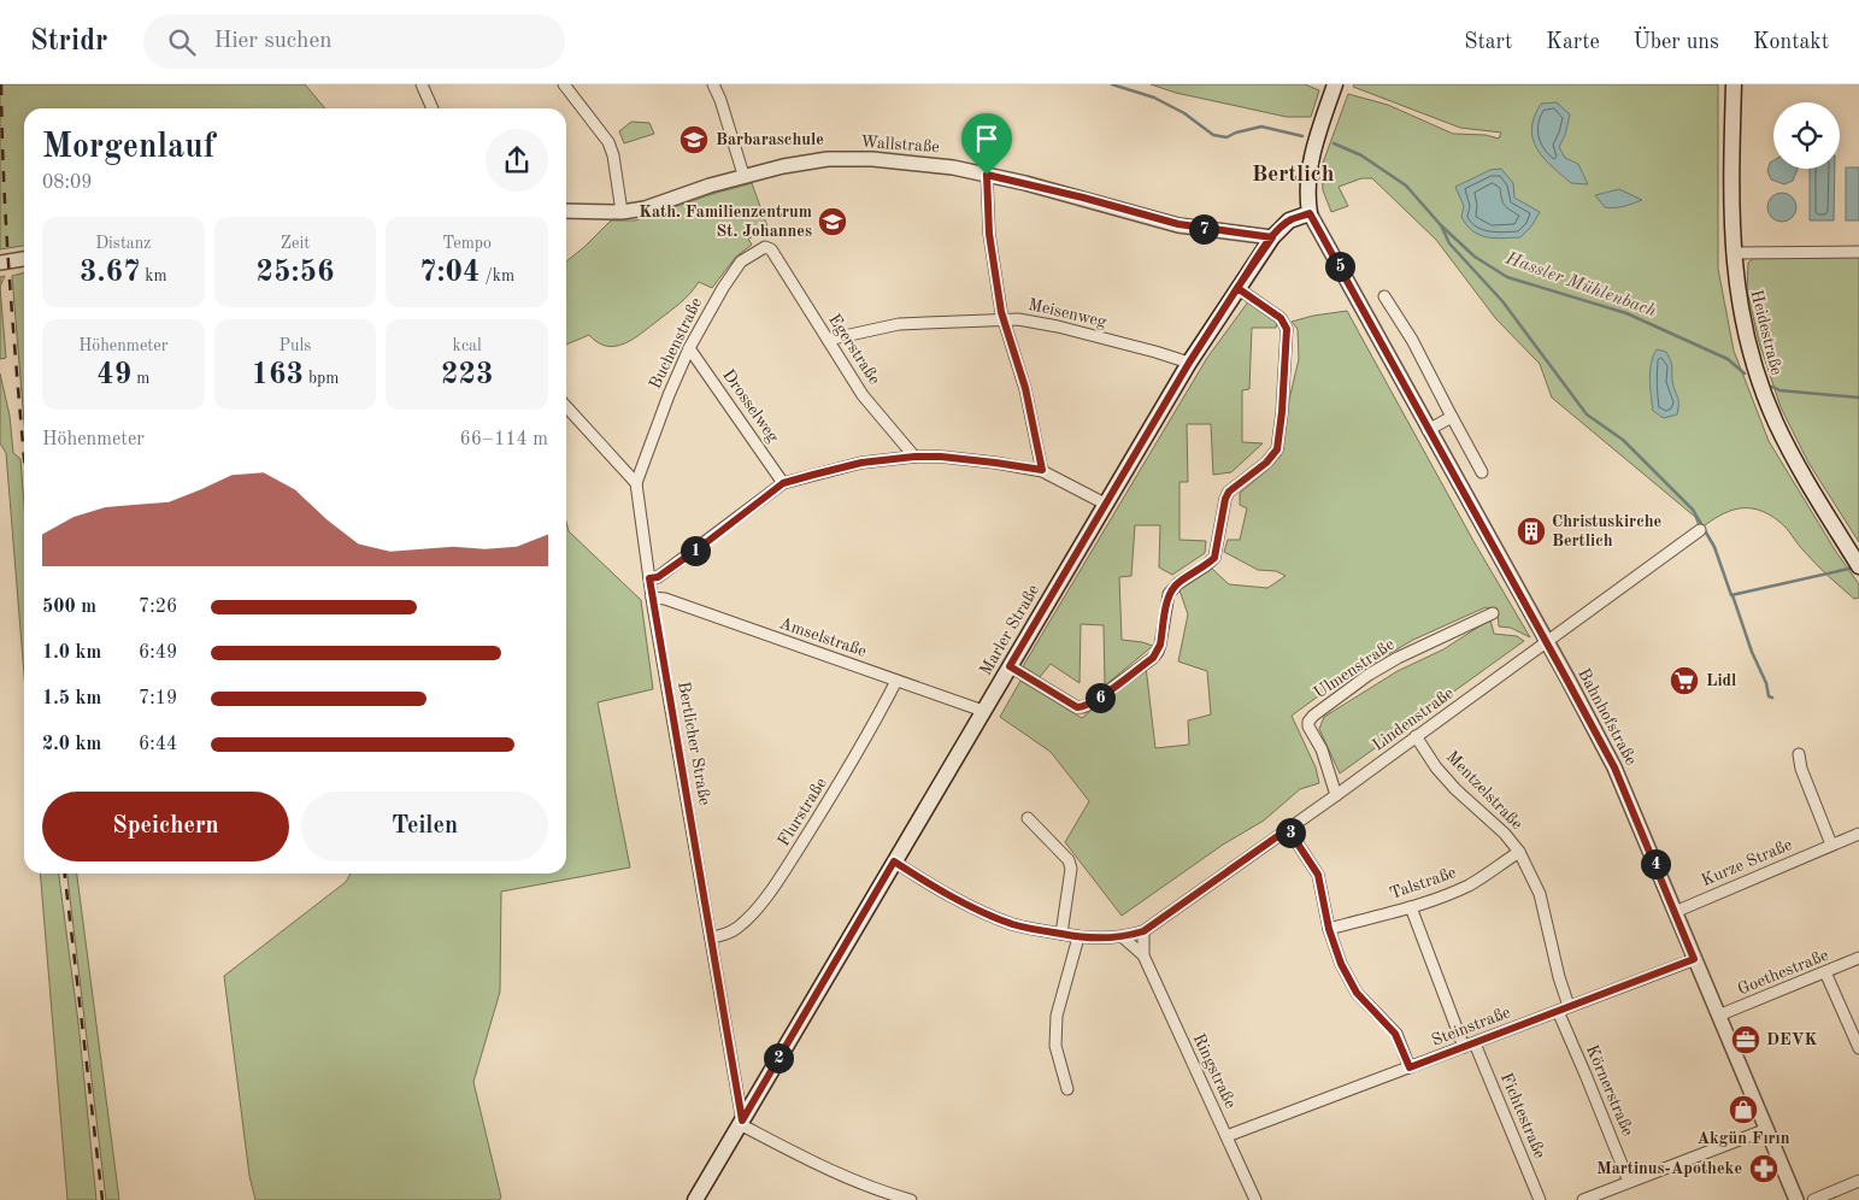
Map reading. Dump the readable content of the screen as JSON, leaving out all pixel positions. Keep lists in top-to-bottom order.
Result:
{
  "streets": {
    "main road": ["Heidestraße", "Marler Straße"],
    "street": [
      "Wallstraße",
      "Meisenweg",
      "Buchenstraße",
      "Egerstraße",
      "Drosselweg",
      "Amselstraße",
      "Ulmenstraße",
      "Bahnhofstraße",
      "Lindenstraße",
      "Bertlicher Straße",
      "Mentzelstraße",
      "Flurstraße",
      "Kurze Straße",
      "Talstraße",
      "Goethestraße",
      "Steinstraße",
      "Ringstraße",
      "Körnerstraße",
      "Fichtestraße"
    ]
  },
  "crossings": [
    ["Wallstraße", "Marler Straße"],
    ["Meisenweg", "Egerstraße"],
    ["Meisenweg", "Marler Straße"],
    ["Buchenstraße", "Egerstraße"],
    ["Buchenstraße", "Drosselweg"],
    ["Buchenstraße", "Bertlicher Straße"],
    ["Marler Straße", "Amselstraße"],
    ["Marler Straße", "Bahnhofstraße"],
    ["Marler Straße", "Lindenstraße"],
    ["Marler Straße", "Bertlicher Straße"],
    ["Amselstraße", "Bertlicher Straße"],
    ["Amselstraße", "Flurstraße"],
    ["Ulmenstraße", "Lindenstraße"],
    ["Bahnhofstraße", "Lindenstraße"],
    ["Bahnhofstraße", "Kurze Straße"],
    ["Bahnhofstraße", "Goethestraße"],
    ["Bahnhofstraße", "Steinstraße"],
    ["Lindenstraße", "Mentzelstraße"],
    ["Lindenstraße", "Ringstraße"],
    ["Bertlicher Straße", "Flurstraße"],
    ["Mentzelstraße", "Talstraße"],
    ["Mentzelstraße", "Steinstraße"],
    ["Talstraße", "Fichtestraße"],
    ["Steinstraße", "Ringstraße"],
    ["Steinstraße", "Körnerstraße"],
    ["Steinstraße", "Fichtestraße"]
  ],
  "districts": ["Bertlich"],
  "water": ["Hassler Mühlenbach"],
  "places": {
    "school or university": ["Barbaraschule", "Kath. Familienzentrum St. Johannes"],
    "building": ["Christuskirche Bertlich"],
    "supermarket": ["Lidl"],
    "office": ["DEVK"],
    "shop": ["Akgün Fırın"],
    "pharmacy": ["Martinus-Apotheke"]
  },
  "page": {
    "header": "Stridr",
    "search": "Hier suchen",
    "nav": [
      "Start",
      "Karte",
      "Über uns",
      "Kontakt"
    ],
    "heading": ["Morgenlauf", "08:09"],
    "stats": [
      ["Distanz", "3.67 km"],
      ["Zeit", "25:56"],
      ["Tempo", "7:04 /km"],
      ["Höhenmeter", "49 m"],
      ["Puls", "163 bpm"],
      ["kcal", "223"]
    ],
    "pins": [
      "7",
      "5",
      "1",
      "6",
      "3",
      "4",
      "2"
    ],
    "chart": ["Höhenmeter", "66–114 m"],
    "list": [
      {
        "name": "500 m",
        "note": "7:26"
      },
      {
        "name": "1.0 km",
        "note": "6:49"
      },
      {
        "name": "1.5 km",
        "note": "7:19"
      },
      {
        "name": "2.0 km",
        "note": "6:44"
      }
    ],
    "buttons": ["Speichern", "Teilen"]
  }
}
